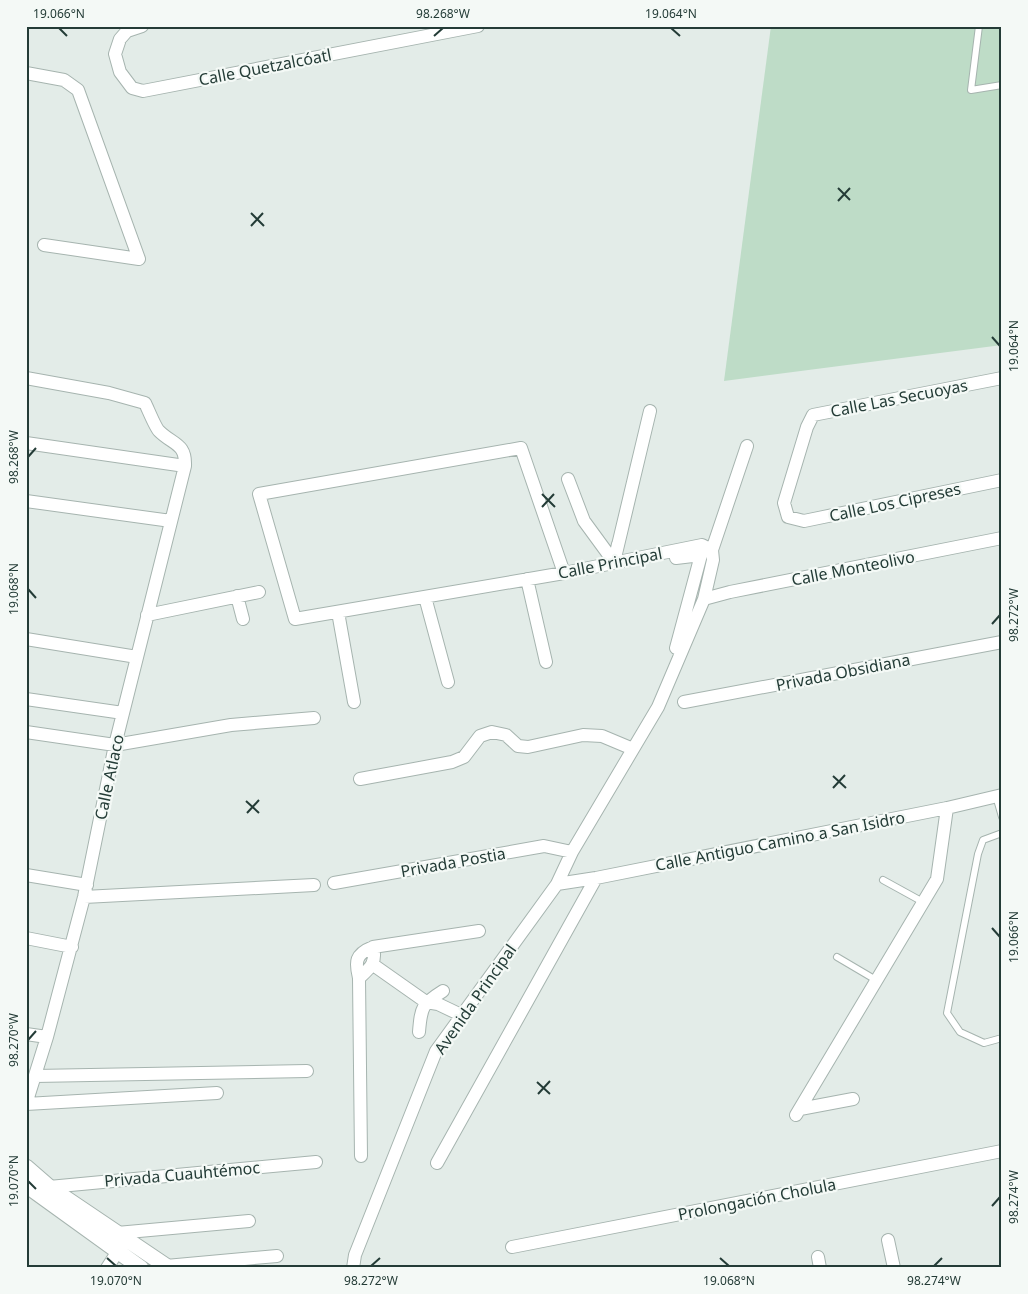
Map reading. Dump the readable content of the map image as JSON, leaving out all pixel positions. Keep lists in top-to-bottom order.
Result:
{
  "streets": {
    "street": [
      "Calle Quetzalcóatl",
      "Calle Las Secuoyas",
      "Calle Los Cipreses",
      "Calle Principal",
      "Calle Monteolivo",
      "Privada Obsidiana",
      "Calle Atlaco",
      "Calle Antiguo Camino a San Isidro",
      "Privada Postia",
      "Avenida Principal",
      "Privada Cuauhtémoc",
      "Prolongación Cholula"
    ]
  },
  "crossings": [
    ["Calle Las Secuoyas", "Calle Los Cipreses"],
    ["Calle Antiguo Camino a San Isidro", "Avenida Principal"],
    ["Privada Postia", "Avenida Principal"]
  ],
  "coordinates": [
    "19.066°N",
    "98.268°W",
    "19.064°N",
    "19.068°N",
    "98.272°W",
    "98.270°W",
    "19.070°N",
    "98.274°W"
  ]
}
